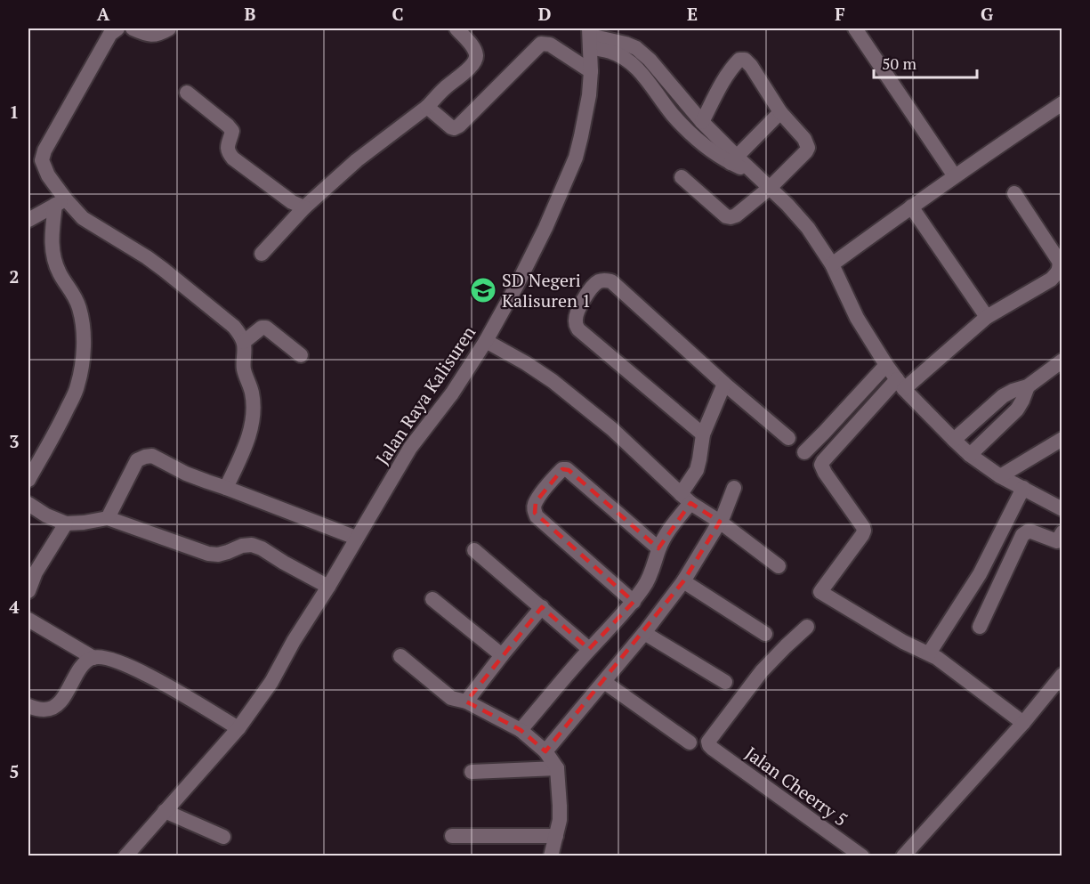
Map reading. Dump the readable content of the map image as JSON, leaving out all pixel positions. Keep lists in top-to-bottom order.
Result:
{
  "streets": {
    "street": ["Jalan Raya Kalisuren", "Jalan Cheerry 5"]
  },
  "places": {
    "school or university": ["SD Negeri Kalisuren 1"]
  },
  "scale_bar": "50 m",
  "grid": {
    "columns": [
      "A",
      "B",
      "C",
      "D",
      "E",
      "F",
      "G"
    ],
    "rows": [
      "1",
      "2",
      "3",
      "4",
      "5"
    ]
  }
}
